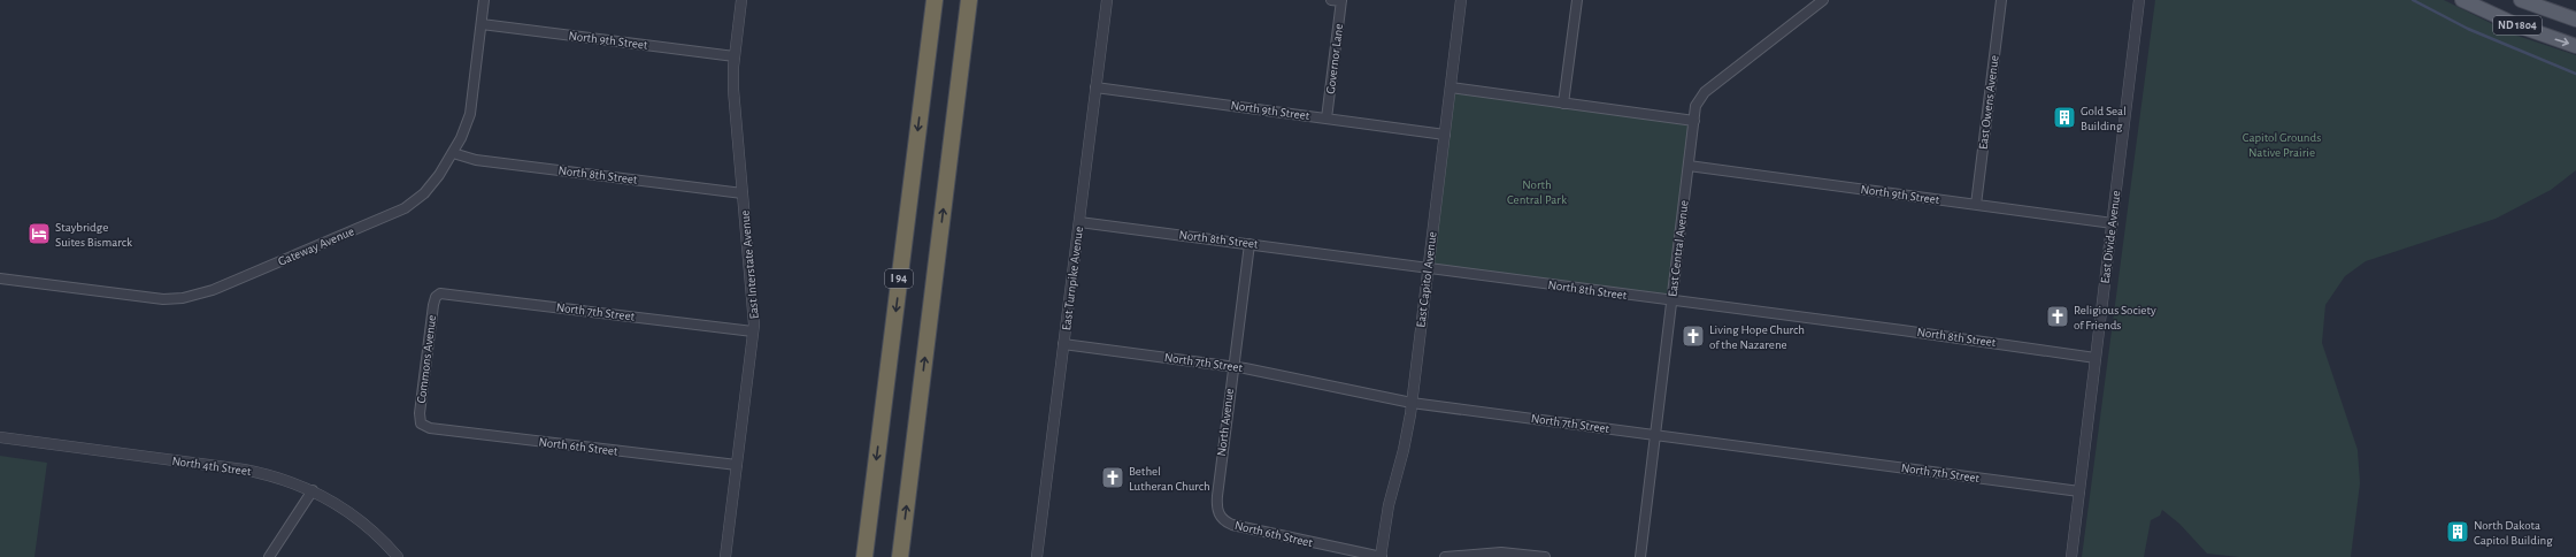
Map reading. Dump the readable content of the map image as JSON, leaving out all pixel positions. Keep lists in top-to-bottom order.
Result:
{
  "streets": {
    "highway": ["I 94"],
    "main road": ["ND 1804"],
    "street": [
      "North 9th Street",
      "Governor Lane",
      "East Owens Avenue",
      "North 8th Street",
      "East Divide Avenue",
      "Gateway Avenue",
      "East Central Avenue",
      "East Interstate Avenue",
      "East Turnpike Avenue",
      "East Capitol Avenue",
      "North 7th Street",
      "Commons Avenue",
      "North Avenue",
      "North 6th Street",
      "North 4th Street"
    ]
  },
  "crossings": [
    ["North 9th Street", "Governor Lane"],
    ["North 9th Street", "East Owens Avenue"],
    ["North 9th Street", "East Divide Avenue"],
    ["North 9th Street", "Gateway Avenue"],
    ["North 9th Street", "East Central Avenue"],
    ["North 9th Street", "East Interstate Avenue"],
    ["North 9th Street", "East Turnpike Avenue"],
    ["North 9th Street", "East Capitol Avenue"],
    ["North 8th Street", "East Divide Avenue"],
    ["North 8th Street", "Gateway Avenue"],
    ["North 8th Street", "East Central Avenue"],
    ["North 8th Street", "East Interstate Avenue"],
    ["North 8th Street", "East Turnpike Avenue"],
    ["North 8th Street", "East Capitol Avenue"],
    ["North 8th Street", "North Avenue"],
    ["East Divide Avenue", "North 7th Street"],
    ["East Central Avenue", "North 7th Street"],
    ["East Interstate Avenue", "North 7th Street"],
    ["East Interstate Avenue", "North 6th Street"],
    ["East Turnpike Avenue", "North 7th Street"],
    ["East Capitol Avenue", "North 7th Street"],
    ["East Capitol Avenue", "North 6th Street"],
    ["North 7th Street", "Commons Avenue"],
    ["North 7th Street", "North Avenue"],
    ["Commons Avenue", "North 6th Street"],
    ["North Avenue", "North 6th Street"]
  ],
  "parks": ["Capitol Grounds Native Prairie", "North Central Park"],
  "places": {
    "building": ["Gold Seal Building", "North Dakota Capitol Building"],
    "hotel": ["Staybridge Suites Bismarck"],
    "church": ["Religious Society of Friends", "Living Hope Church of the Nazarene", "Bethel Lutheran Church"]
  }
}
